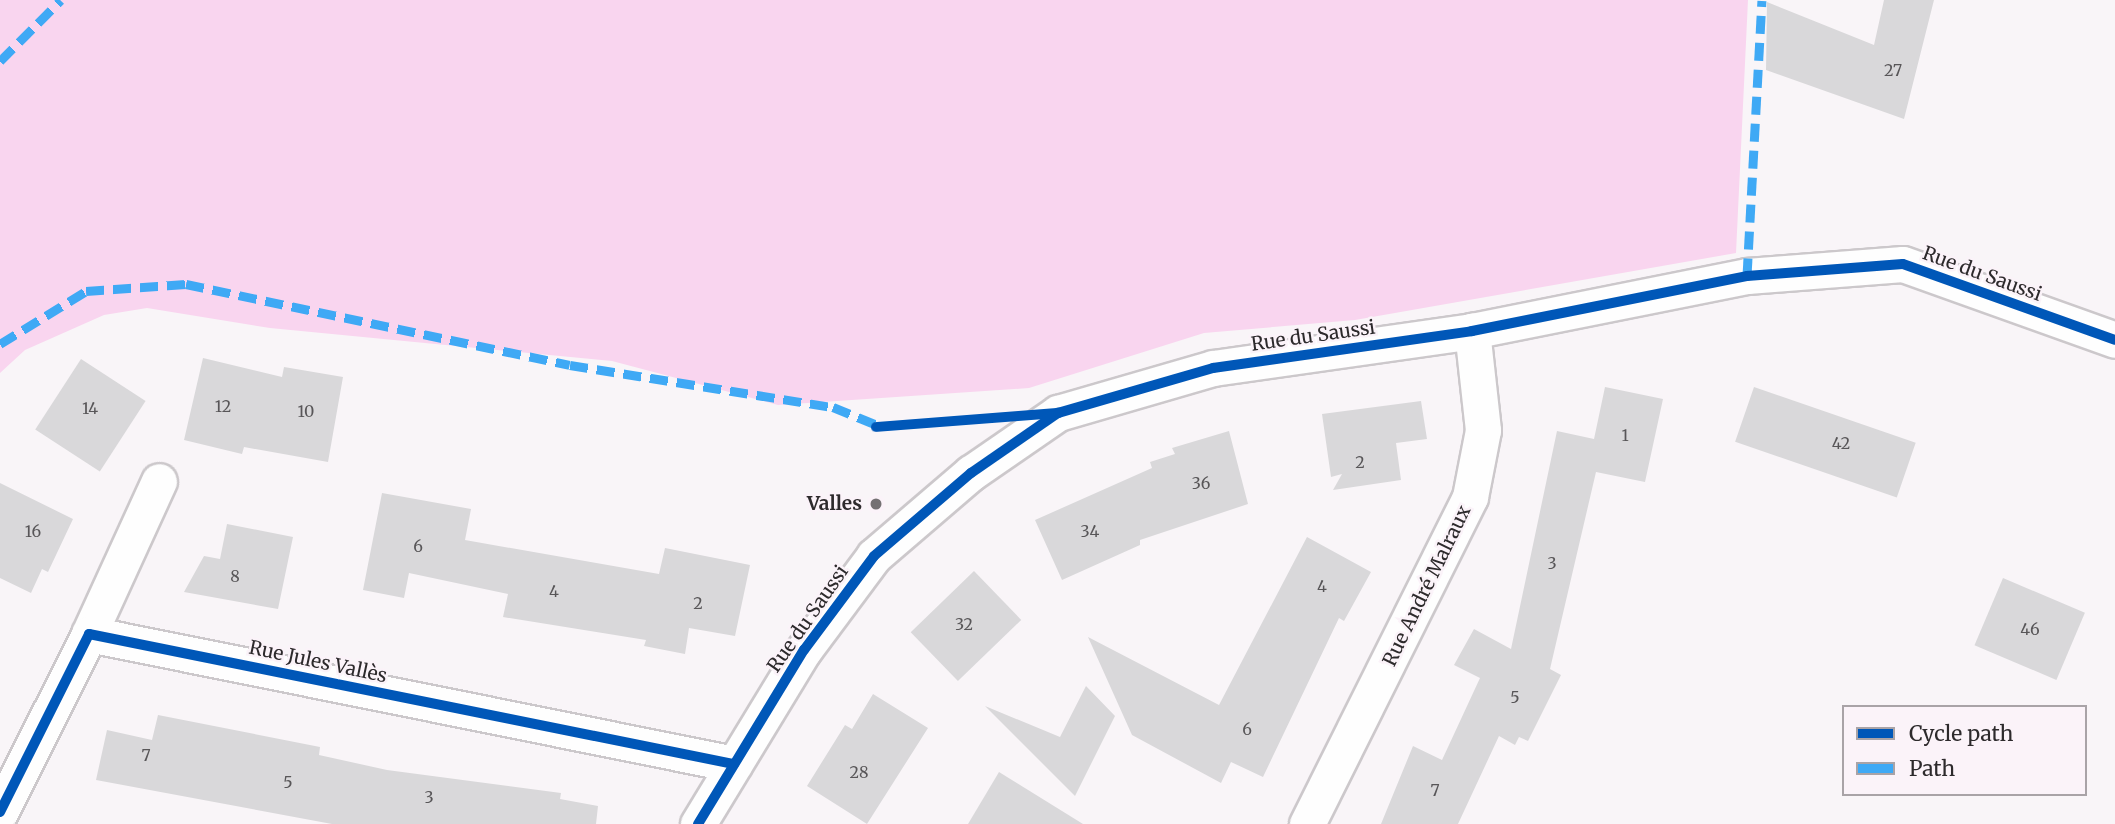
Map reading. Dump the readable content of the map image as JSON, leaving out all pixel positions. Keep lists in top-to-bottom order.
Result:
{
  "streets": {
    "street": ["Rue du Saussi", "Rue André Malraux", "Rue Jules Vallès"]
  },
  "crossings": [
    ["Rue du Saussi", "Rue André Malraux"],
    ["Rue du Saussi", "Rue Jules Vallès"]
  ],
  "places": ["Valles"],
  "house_numbers": [
    "27",
    "12",
    "14",
    "10",
    "1",
    "42",
    "2",
    "36",
    "16",
    "34",
    "6",
    "3",
    "8",
    "4",
    "4",
    "2",
    "32",
    "46",
    "5",
    "6",
    "7",
    "28",
    "5",
    "7",
    "3"
  ],
  "legend": ["Cycle path", "Path"]
}
